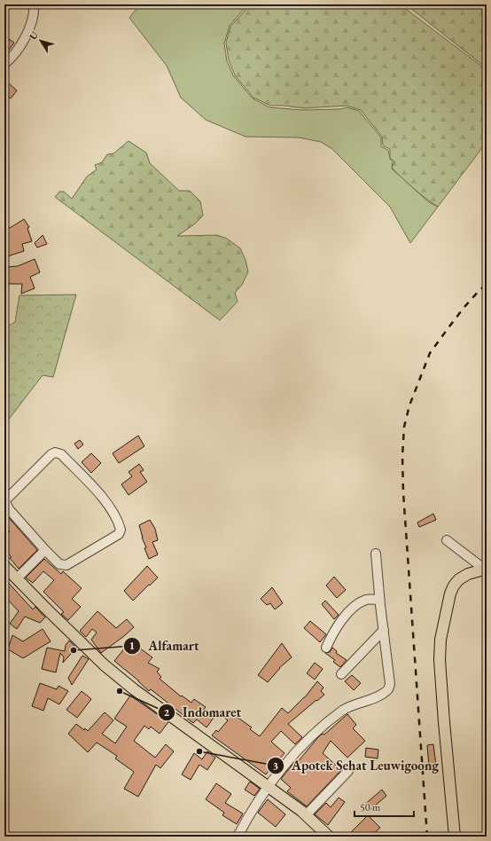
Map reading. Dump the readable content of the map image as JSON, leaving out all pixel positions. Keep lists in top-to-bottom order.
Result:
{
  "places": ["Alfamart", "Indomaret", "Apotek Sehat Leuwigoong"],
  "scale_bar": "50 m",
  "north": "top left"
}
